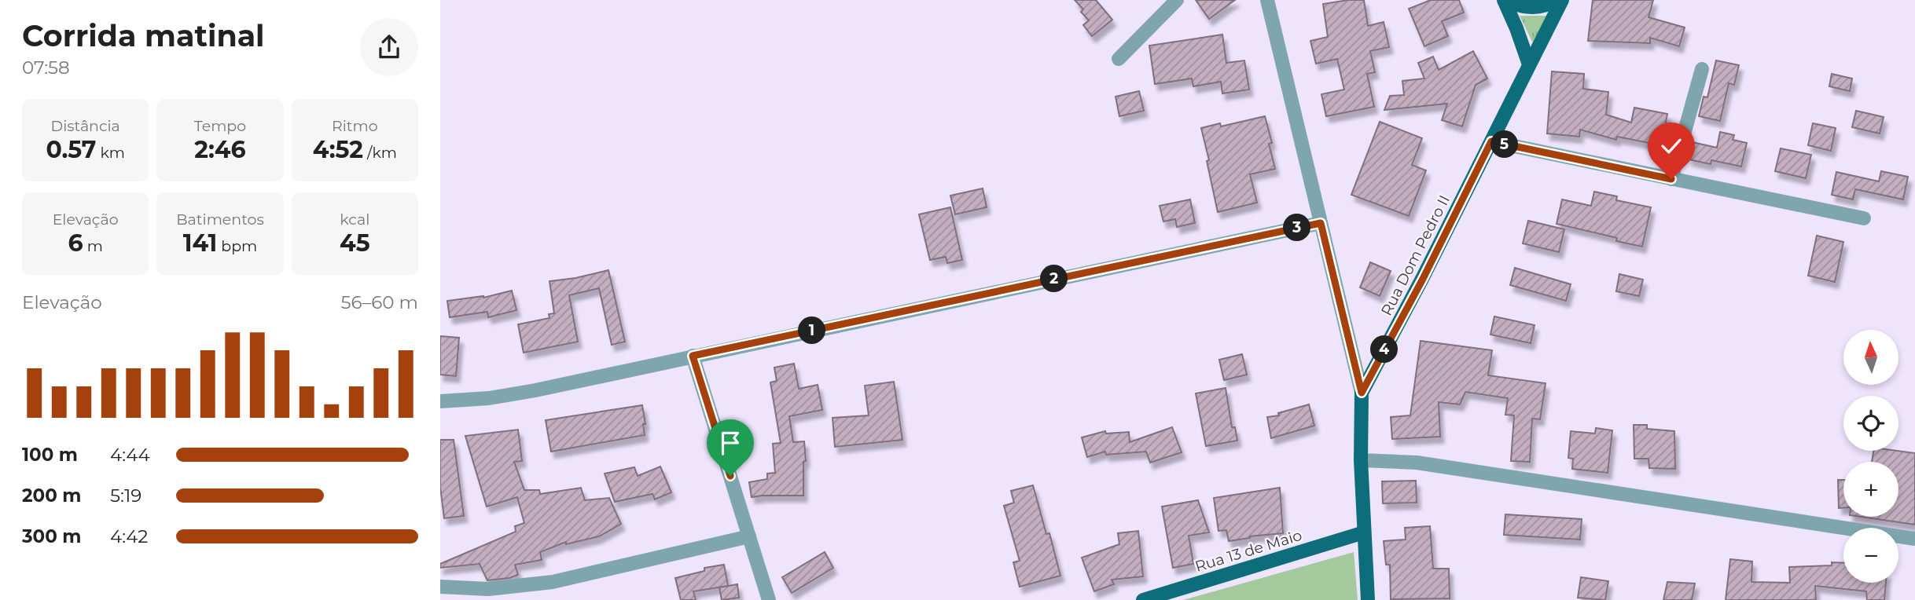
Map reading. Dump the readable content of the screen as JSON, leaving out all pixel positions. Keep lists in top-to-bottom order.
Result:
{
  "streets": {
    "main road": ["Rua Dom Pedro II", "Rua 13 de Maio"]
  },
  "crossings": [
    ["Rua Dom Pedro II", "Rua 13 de Maio"]
  ],
  "north": "top",
  "page": {
    "heading": ["Corrida matinal", "07:58"],
    "stats": [
      ["Distância", "0.57 km"],
      ["Tempo", "2:46"],
      ["Ritmo", "4:52 /km"],
      ["Elevação", "6 m"],
      ["Batimentos", "141 bpm"],
      ["kcal", "45"]
    ],
    "pins": [
      "5",
      "3",
      "2",
      "1",
      "4"
    ],
    "chart": ["Elevação", "56–60 m"],
    "map_buttons": ["+", "−"],
    "list": [
      {
        "name": "100 m",
        "note": "4:44"
      },
      {
        "name": "200 m",
        "note": "5:19"
      },
      {
        "name": "300 m",
        "note": "4:42"
      }
    ]
  }
}
